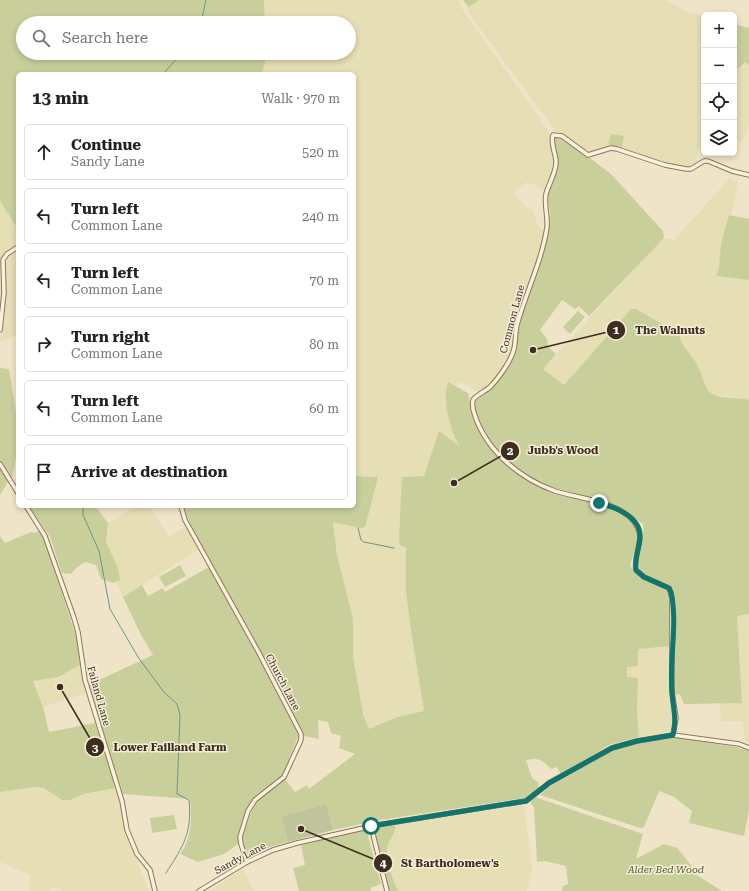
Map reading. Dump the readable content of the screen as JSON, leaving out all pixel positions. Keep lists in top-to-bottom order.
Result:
{
  "streets": {
    "street": [
      "Common Lane",
      "Church Lane",
      "Failand Lane",
      "Sandy Lane"
    ]
  },
  "crossings": [
    ["Common Lane", "Sandy Lane"],
    ["Church Lane", "Sandy Lane"]
  ],
  "parks": ["Alder Bed Wood"],
  "places": [
    "The Walnuts",
    "Jubb's Wood",
    "Lower Failland Farm",
    "St Bartholomew's"
  ],
  "page": {
    "map_buttons": ["+", "−"],
    "search": "Search here",
    "heading": ["13 min", "Walk · 970 m"],
    "list": [
      ["Continue", "Sandy Lane", "520 m"],
      ["Turn left", "Common Lane", "240 m"],
      ["Turn left", "Common Lane", "70 m"],
      ["Turn right", "Common Lane", "80 m"],
      ["Turn left", "Common Lane", "60 m"],
      "Arrive at destination"
    ]
  }
}
